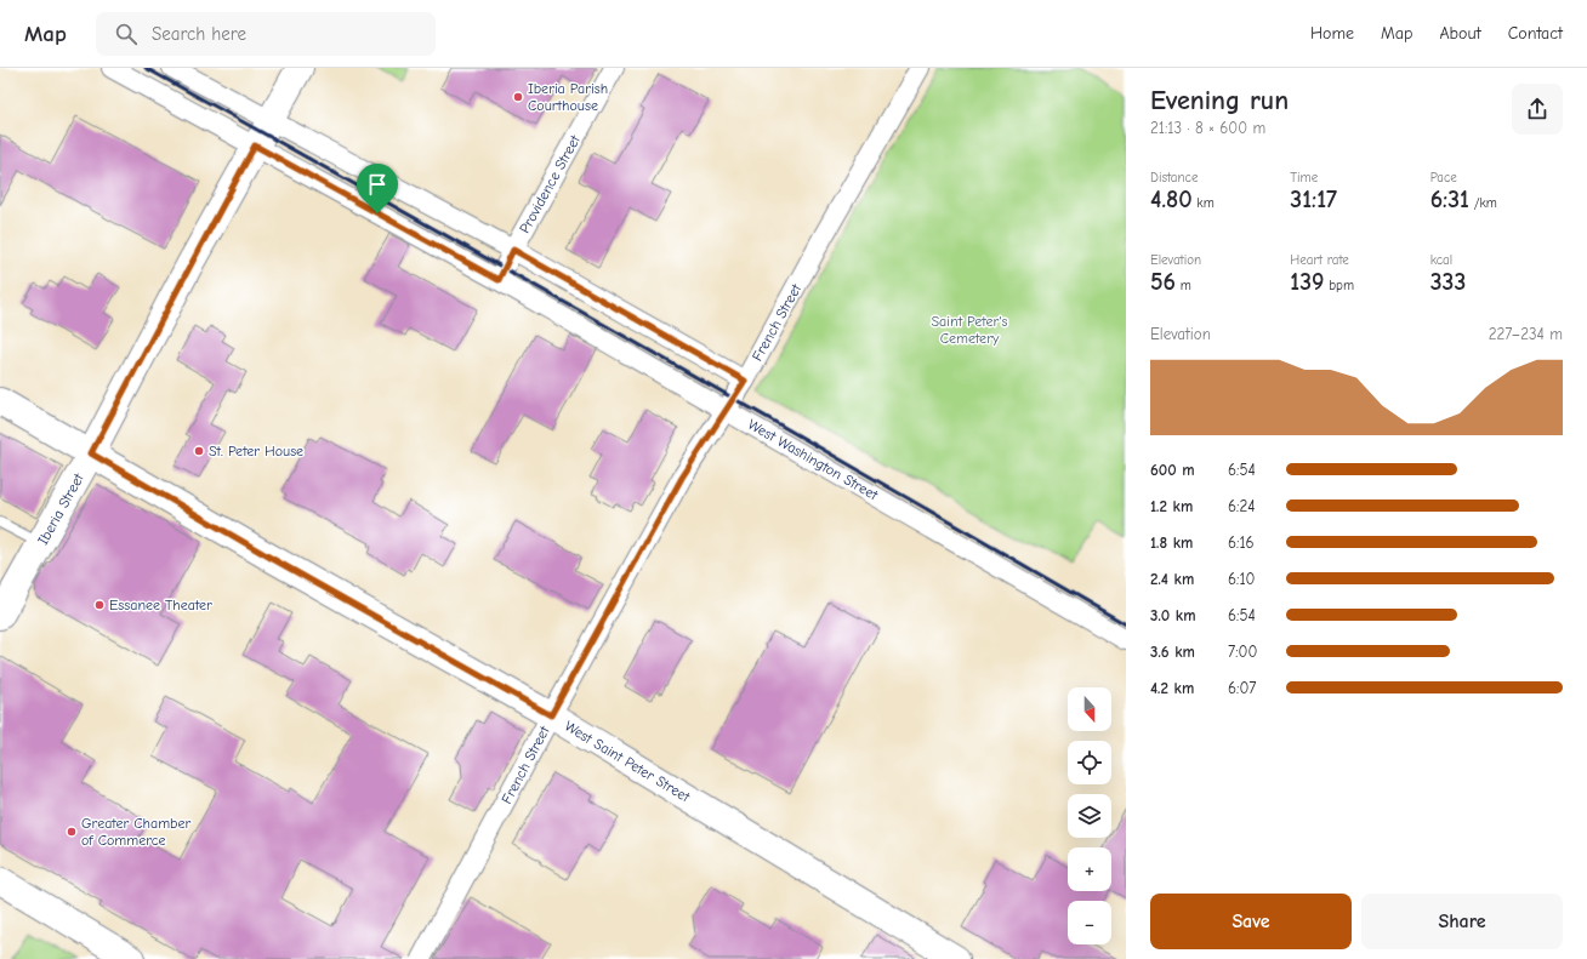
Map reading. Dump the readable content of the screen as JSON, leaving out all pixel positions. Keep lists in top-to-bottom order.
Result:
{
  "streets": {
    "main road": ["Iberia Street", "West Saint Peter Street"],
    "street": ["Providence Street", "French Street", "West Washington Street"]
  },
  "crossings": [
    ["Providence Street", "West Washington Street"],
    ["French Street", "West Washington Street"],
    ["French Street", "West Saint Peter Street"],
    ["West Washington Street", "Iberia Street"],
    ["Iberia Street", "West Saint Peter Street"]
  ],
  "parks": ["Saint Peter's Cemetery"],
  "places": [
    "Iberia Parish Courthouse",
    "St. Peter House",
    "Essanee Theater",
    "Greater Chamber of Commerce"
  ],
  "north": "bottom",
  "page": {
    "header": "Map",
    "search": "Search here",
    "nav": [
      "Home",
      "Map",
      "About",
      "Contact"
    ],
    "heading": ["Evening run", "21:13 · 8 × 600 m"],
    "stats": [
      ["Distance", "4.80 km"],
      ["Time", "31:17"],
      ["Pace", "6:31 /km"],
      ["Elevation", "56 m"],
      ["Heart rate", "139 bpm"],
      ["kcal", "333"]
    ],
    "chart": ["Elevation", "227–234 m"],
    "list": [
      {
        "name": "600 m",
        "note": "6:54"
      },
      {
        "name": "1.2 km",
        "note": "6:24"
      },
      {
        "name": "1.8 km",
        "note": "6:16"
      },
      {
        "name": "2.4 km",
        "note": "6:10"
      },
      {
        "name": "3.0 km",
        "note": "6:54"
      },
      {
        "name": "3.6 km",
        "note": "7:00"
      },
      {
        "name": "4.2 km",
        "note": "6:07"
      }
    ],
    "map_buttons": ["+", "−"],
    "buttons": ["Save", "Share"]
  }
}
